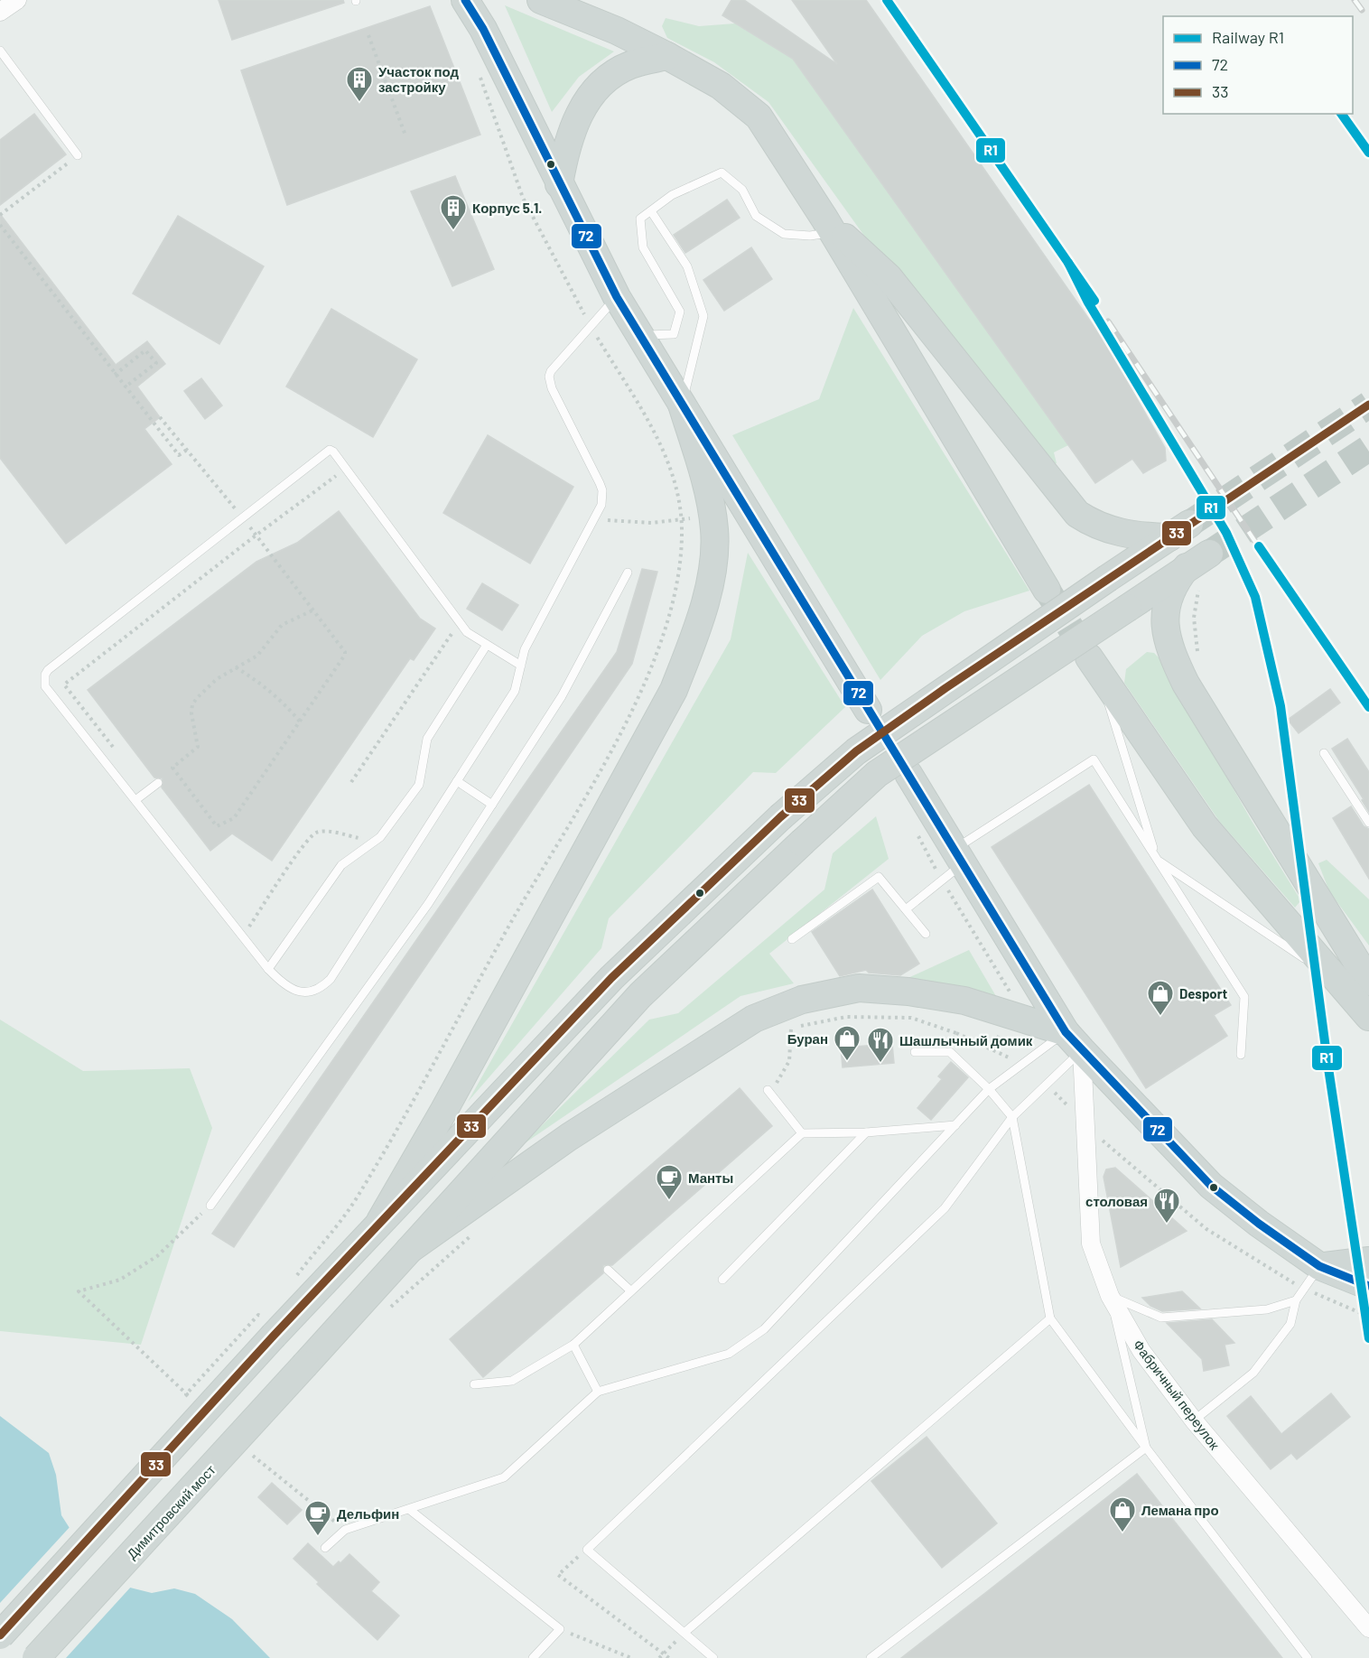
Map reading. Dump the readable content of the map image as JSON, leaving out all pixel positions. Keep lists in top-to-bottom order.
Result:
{
  "streets": {
    "main road": ["Димитровский мост"],
    "street": ["Фабричный переулок"]
  },
  "places": {
    "building": ["Участок под застройку", "Корпус 5.1."],
    "shop": ["Desport", "Буран", "Лемана про"],
    "restaurant": ["Шашлычный домик", "столовая"],
    "cafe": ["Манты", "Дельфин"]
  },
  "lines": ["rail line R1", "transit line 72", "transit line 33"],
  "legend": ["Railway R1", "72", "33"]
}
